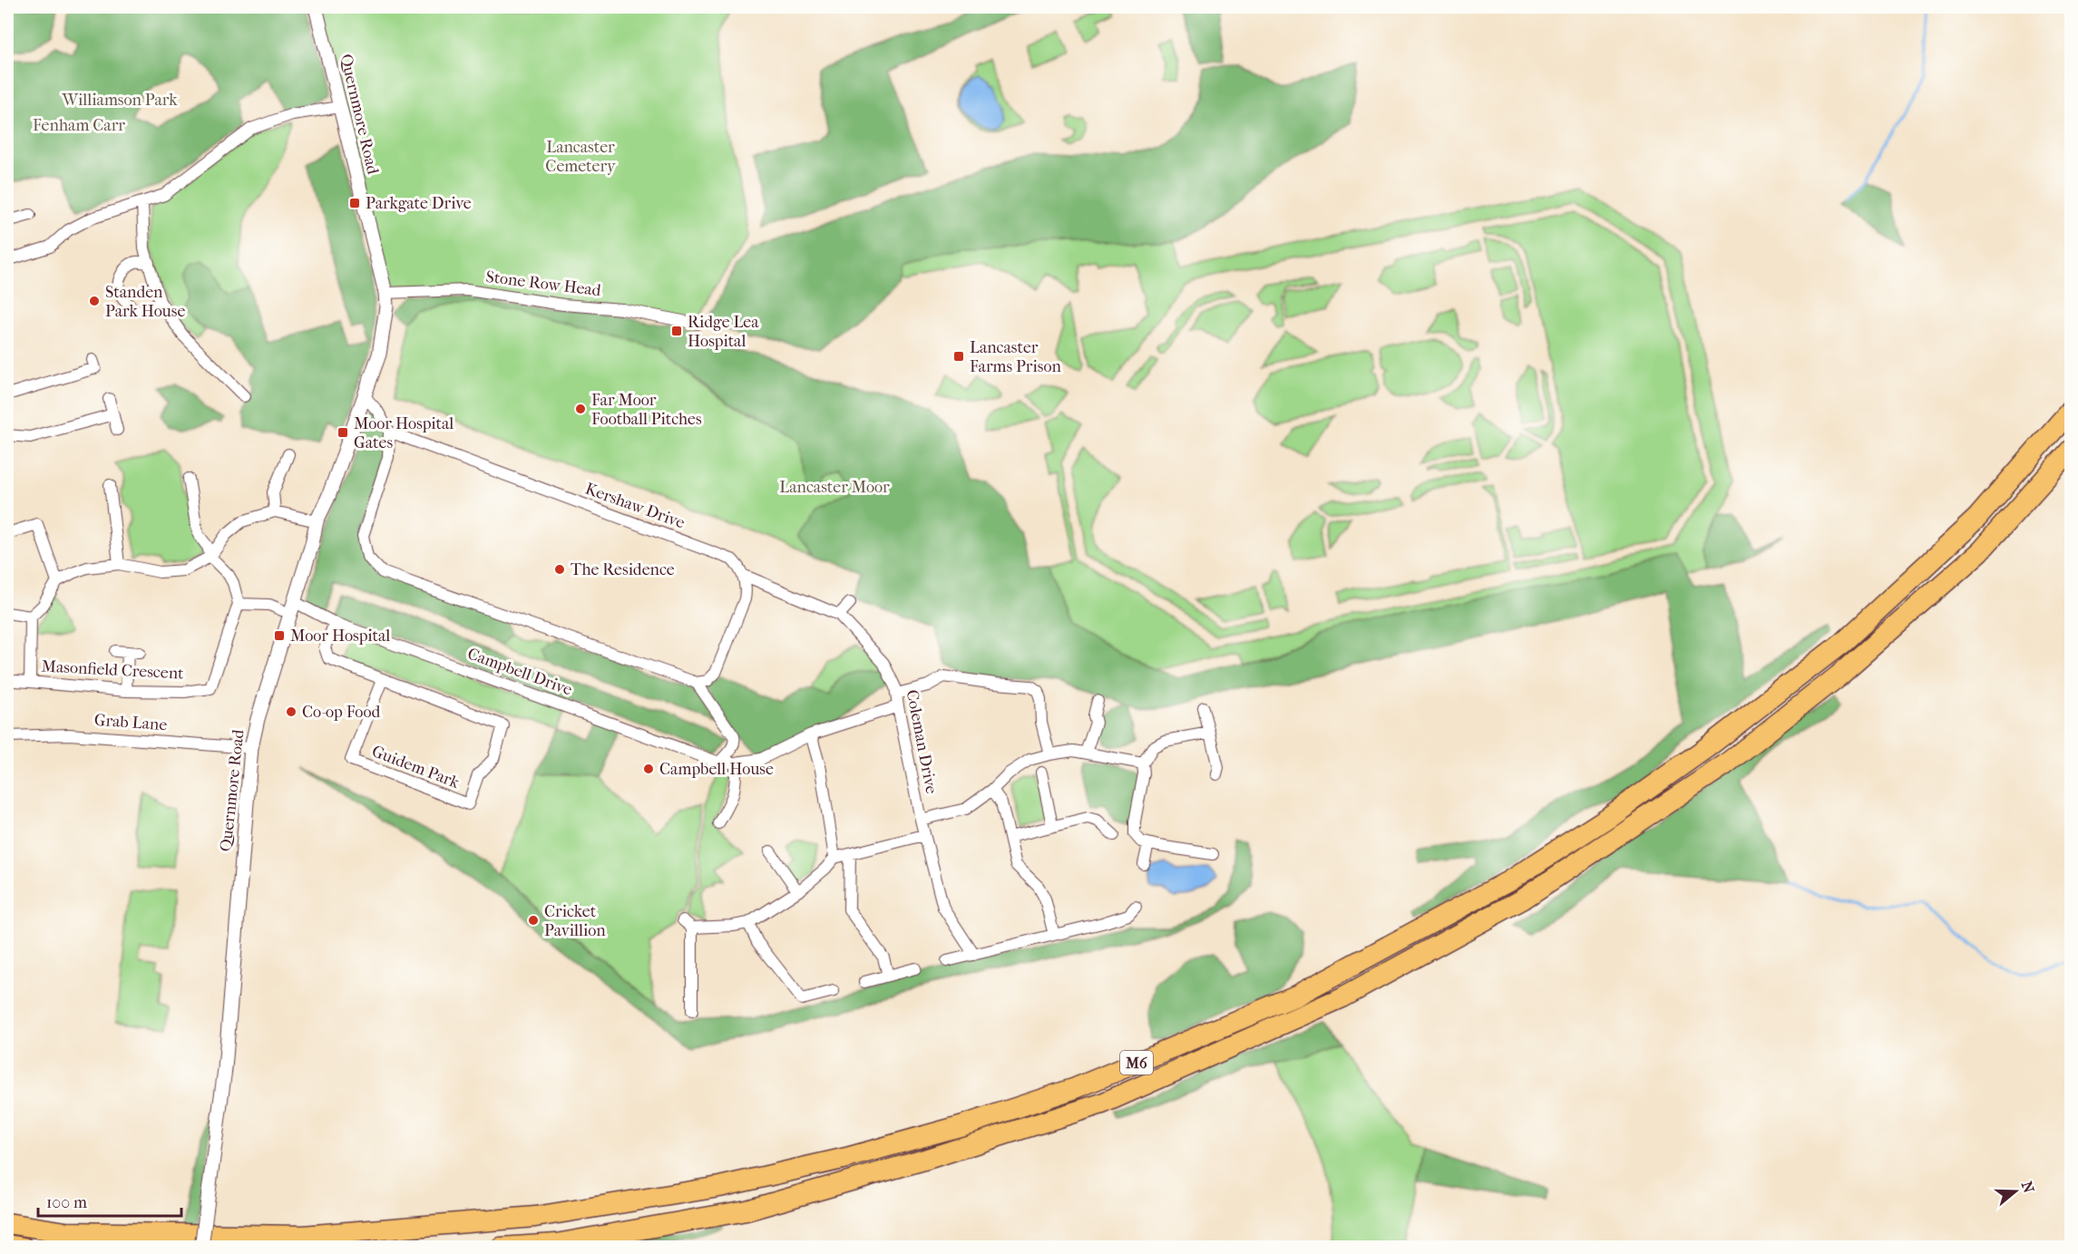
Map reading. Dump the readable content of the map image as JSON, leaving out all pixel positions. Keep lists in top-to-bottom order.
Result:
{
  "streets": {
    "highway": ["M6"],
    "street": [
      "Quernmore Road",
      "Stone Row Head",
      "Kershaw Drive",
      "Masonfield Crescent",
      "Campbell Drive",
      "Grab Lane",
      "Coleman Drive",
      "Guidem Park"
    ]
  },
  "crossings": [
    ["Quernmore Road", "Stone Row Head"],
    ["Quernmore Road", "Campbell Drive"],
    ["Quernmore Road", "Grab Lane"],
    ["Kershaw Drive", "Coleman Drive"],
    ["Campbell Drive", "Coleman Drive"],
    ["Campbell Drive", "Guidem Park"]
  ],
  "parks": [
    "Williamson Park",
    "Fenham Carr",
    "Lancaster Cemetery",
    "Lancaster Moor"
  ],
  "places": {
    "transit": [
      "Parkgate Drive",
      "Ridge Lea Hospital",
      "Lancaster Farms Prison",
      "Moor Hospital Gates",
      "Moor Hospital"
    ],
    "other": [
      "Standen Park House",
      "Far Moor Football Pitches",
      "The Residence",
      "Co-op Food",
      "Campbell House",
      "Cricket Pavillion"
    ]
  },
  "scale_bar": "100 m",
  "north": "right"
}
